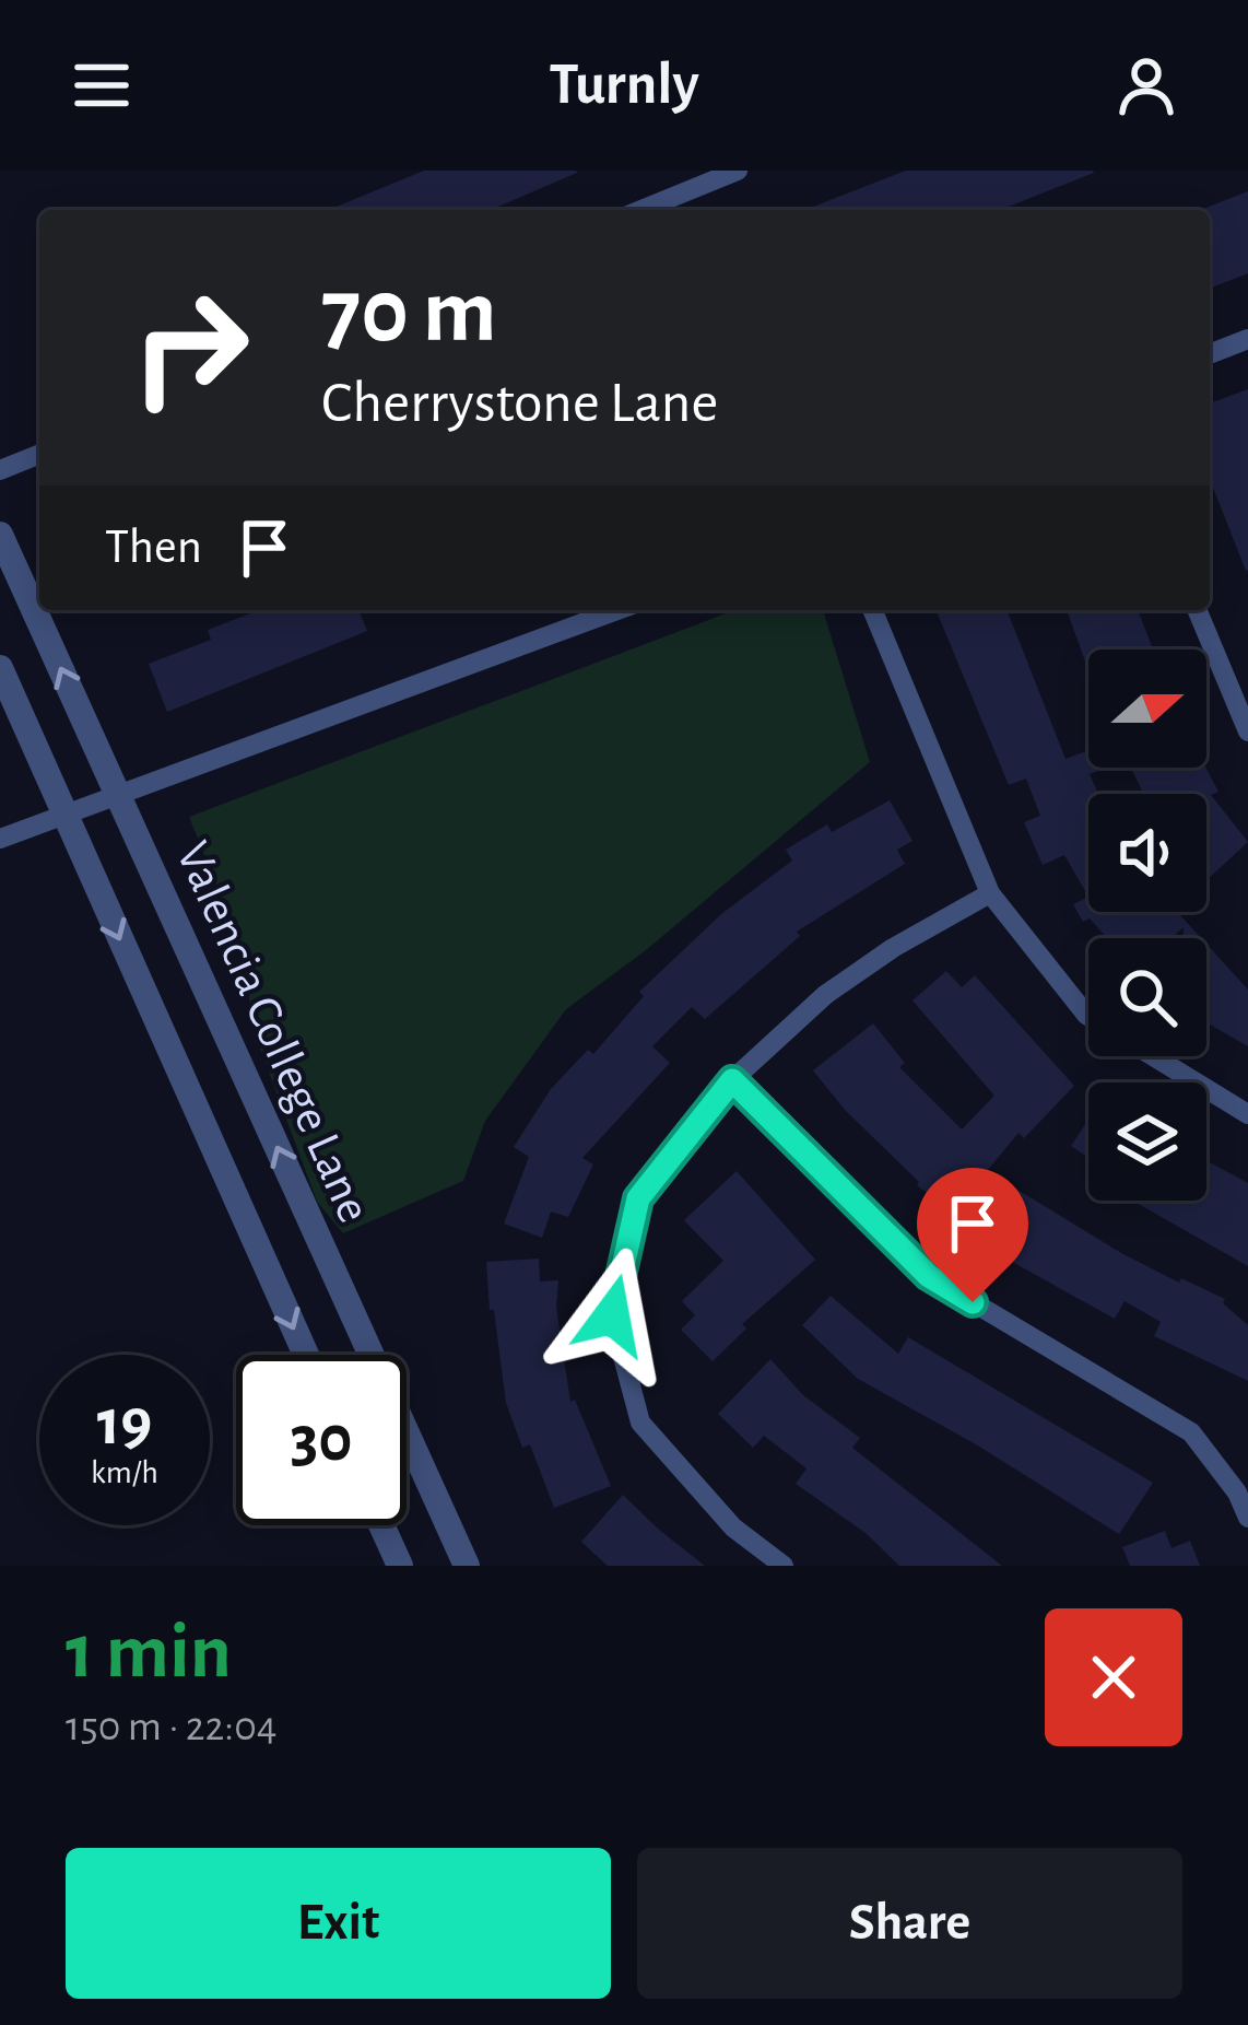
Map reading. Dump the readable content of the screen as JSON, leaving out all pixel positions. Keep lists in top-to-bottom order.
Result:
{
  "streets": {
    "street": ["Valencia College Lane"]
  },
  "north": "right",
  "page": {
    "header": "Turnly",
    "turn": ["70 m", "Cherrystone Lane"],
    "then": "Then",
    "speed": "19 km/h",
    "limit": "30",
    "heading": ["1 min", "150 m · 22:04"],
    "buttons": ["Exit", "Share"]
  }
}
